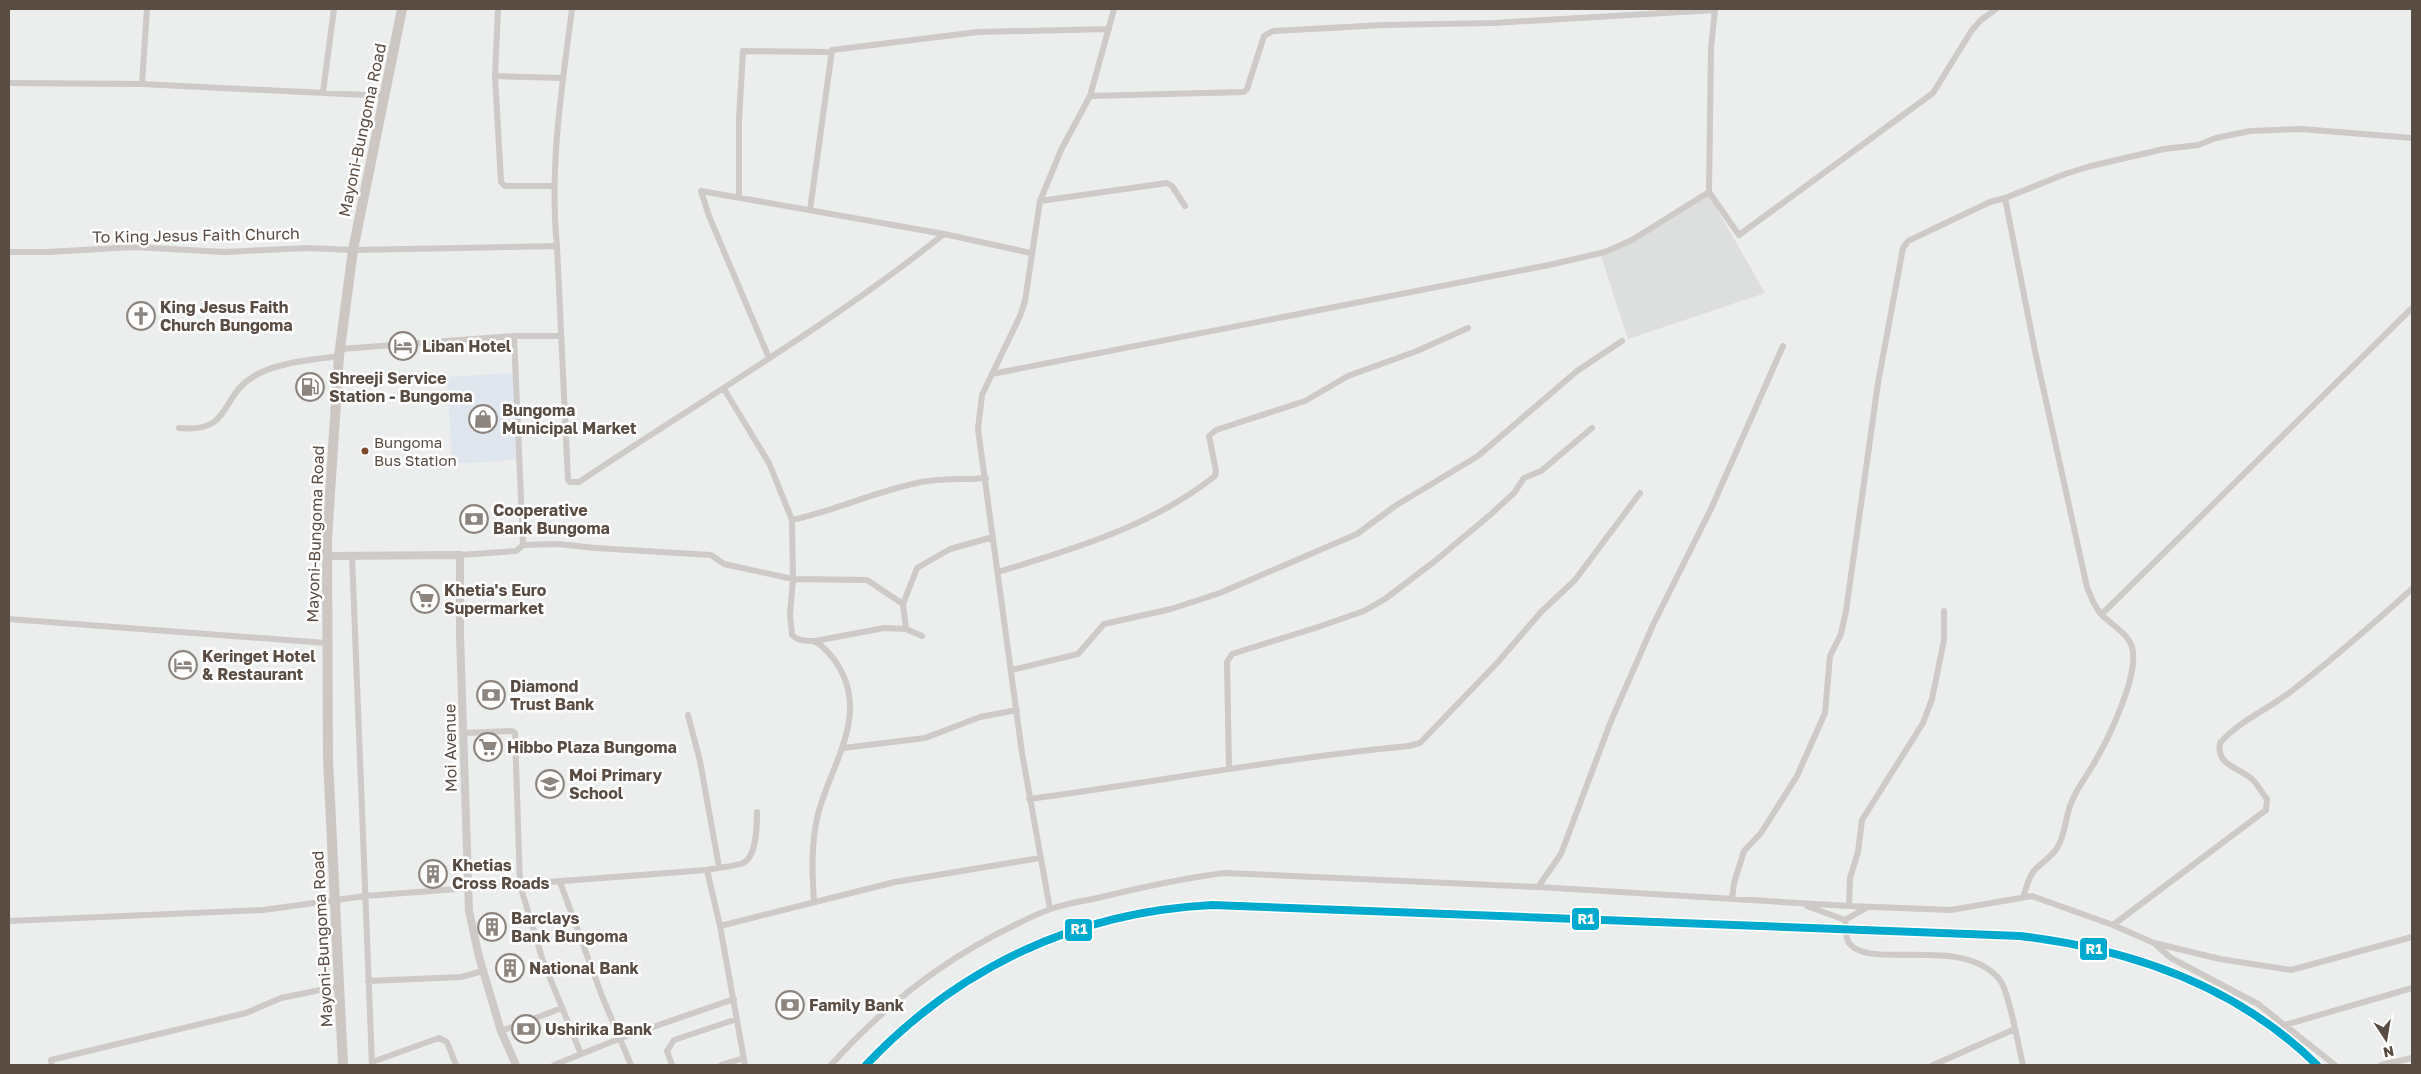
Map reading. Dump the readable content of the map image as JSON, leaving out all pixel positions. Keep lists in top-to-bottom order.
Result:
{
  "streets": {
    "main road": ["Mayoni-Bungoma Road"],
    "street": ["To King Jesus Faith Church", "Moi Avenue"]
  },
  "crossings": [
    ["Mayoni-Bungoma Road", "To King Jesus Faith Church"]
  ],
  "places": {
    "church": ["King Jesus Faith Church Bungoma"],
    "hotel": ["Liban Hotel", "Keringet Hotel & Restaurant"],
    "fuel station": ["Shreeji Service Station - Bungoma"],
    "shop": ["Bungoma Municipal Market"],
    "other": ["Bungoma Bus Station"],
    "bank": [
      "Cooperative Bank Bungoma",
      "Diamond Trust Bank",
      "Family Bank",
      "Ushirika Bank"
    ],
    "supermarket": ["Khetia's Euro Supermarket", "Hibbo Plaza Bungoma"],
    "school or university": ["Moi Primary School"],
    "building": ["Khetias Cross Roads", "Barclays Bank Bungoma", "National Bank"]
  },
  "lines": ["transit line R1"],
  "north": "bottom"
}
